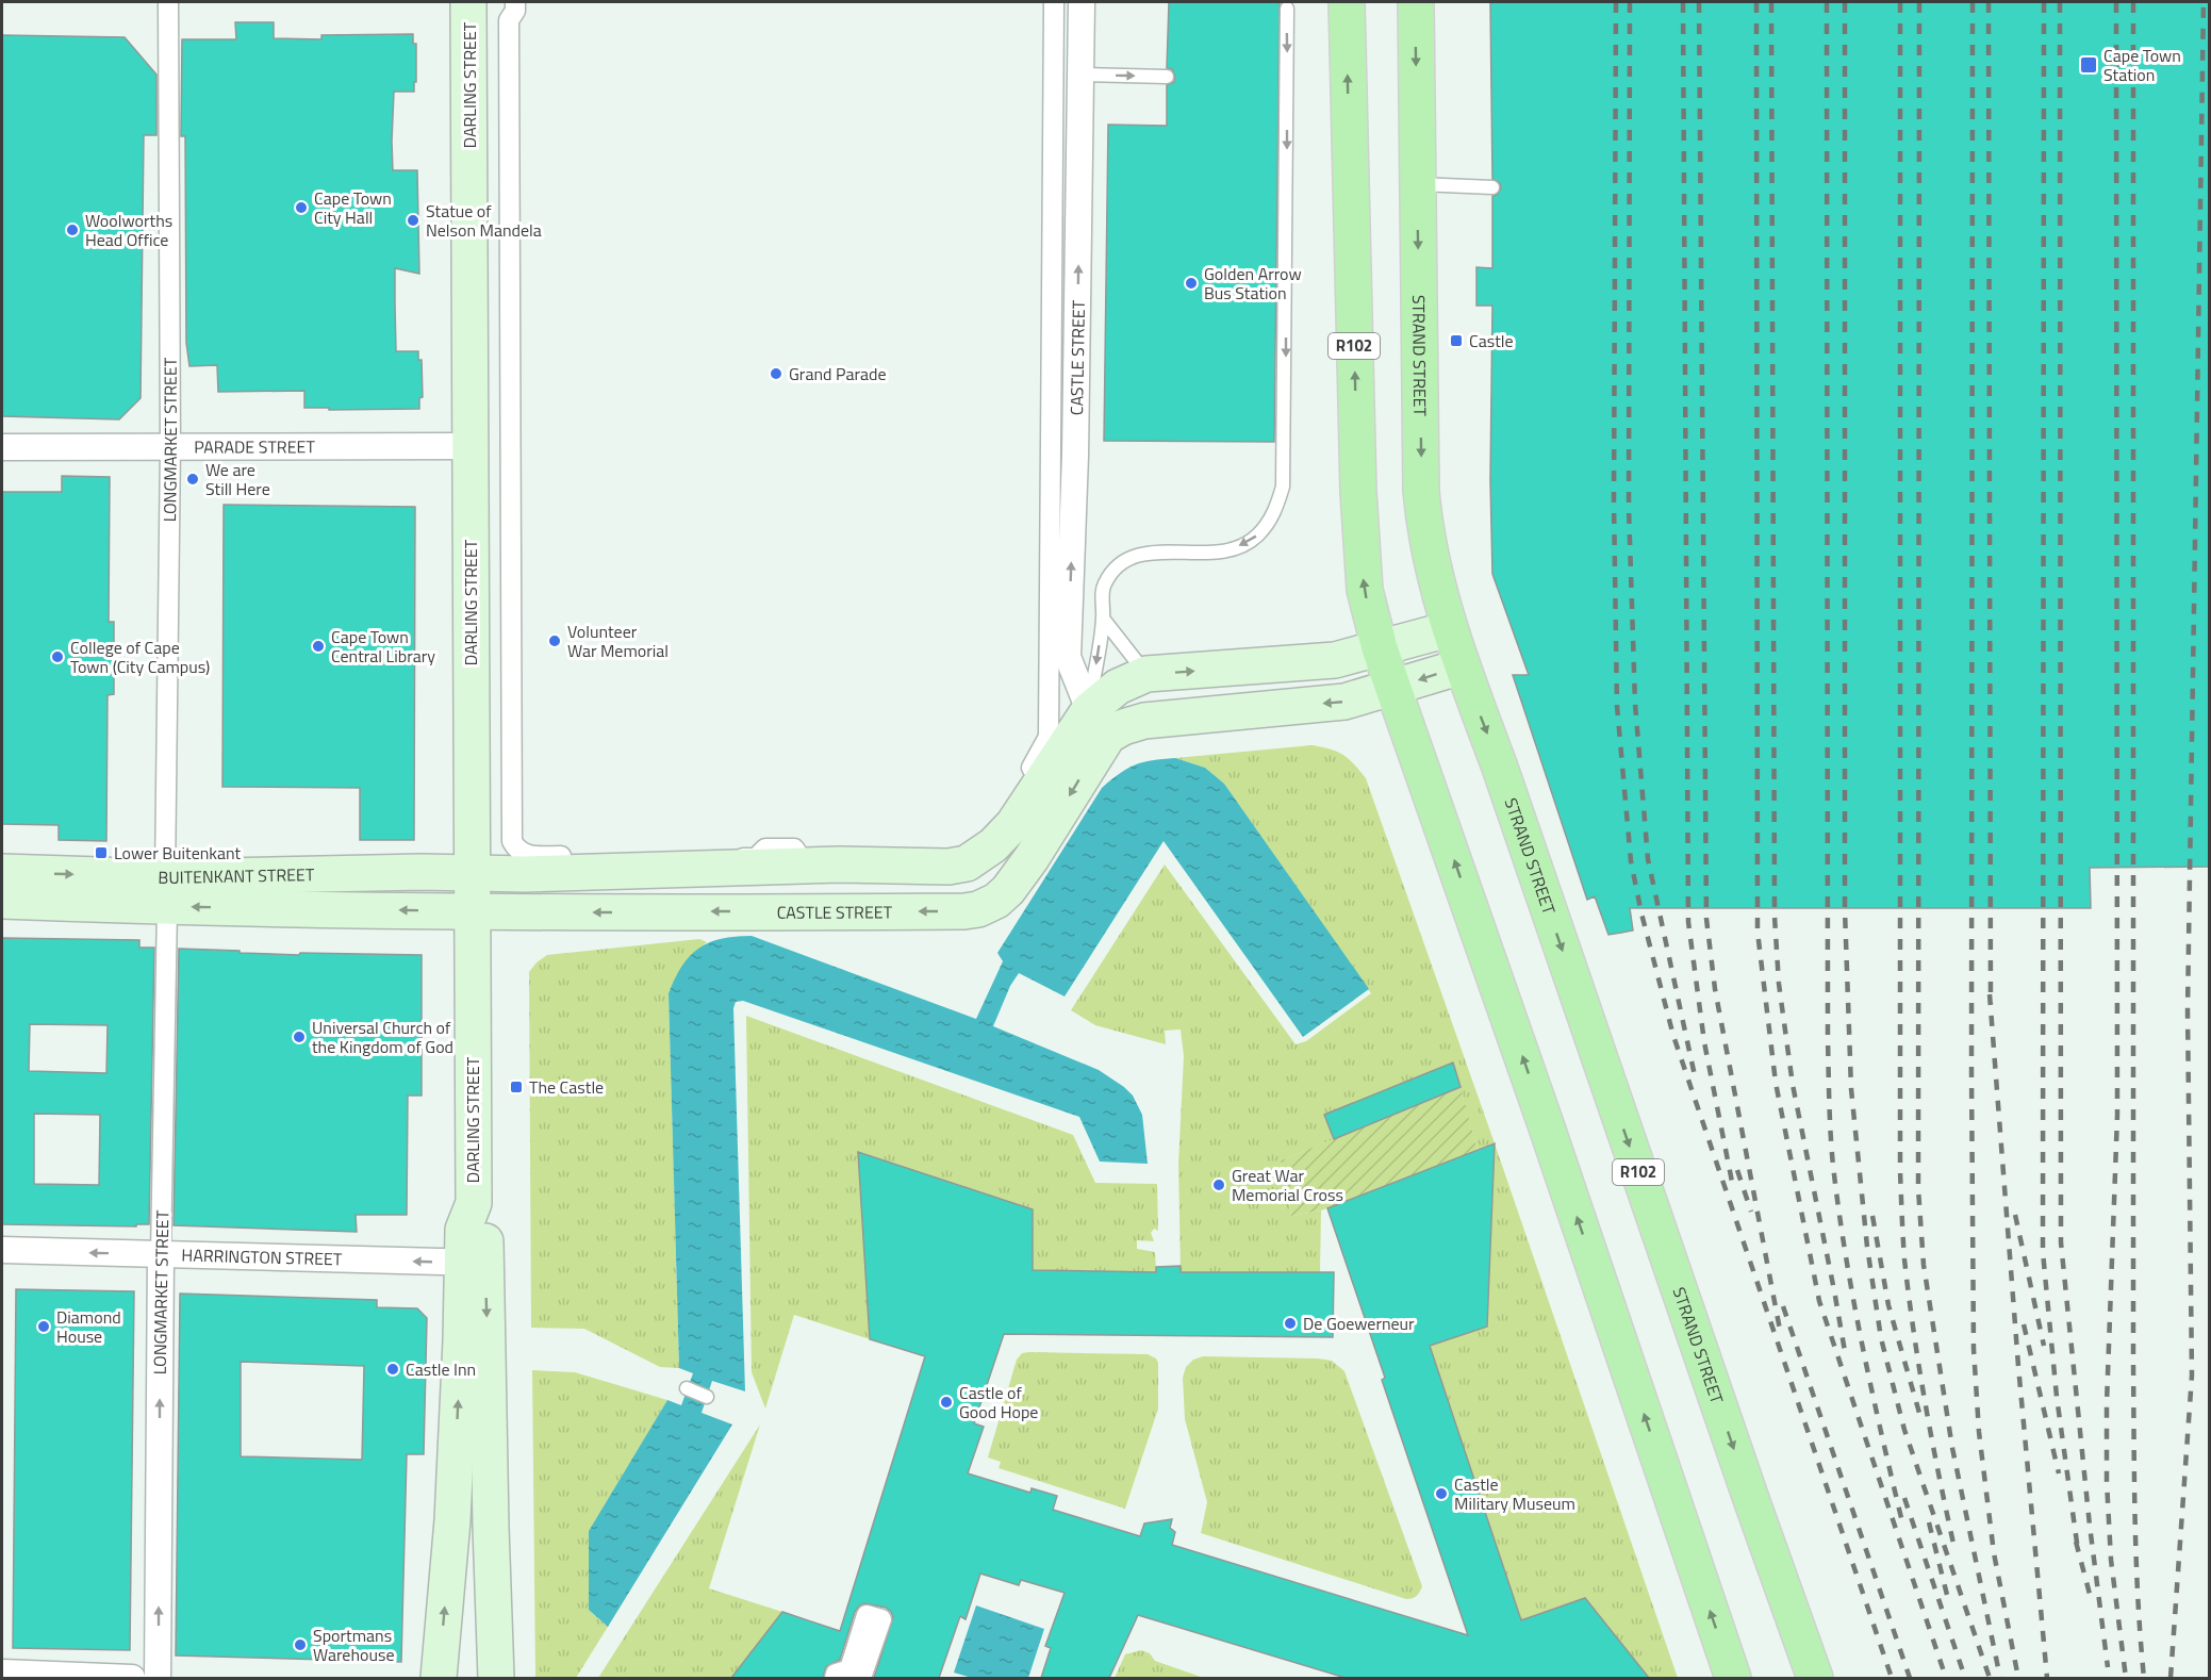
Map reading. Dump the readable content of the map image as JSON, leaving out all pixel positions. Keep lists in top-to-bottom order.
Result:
{
  "streets": {
    "main road": [
      "DARLING STREET",
      "R102",
      "STRAND STREET",
      "CASTLE STREET",
      "BUITENKANT STREET"
    ],
    "street": ["LONGMARKET STREET", "PARADE STREET", "HARRINGTON STREET"]
  },
  "crossings": [
    ["DARLING STREET", "CASTLE STREET"],
    ["DARLING STREET", "PARADE STREET"],
    ["DARLING STREET", "BUITENKANT STREET"],
    ["DARLING STREET", "HARRINGTON STREET"],
    ["R102", "CASTLE STREET"],
    ["STRAND STREET", "CASTLE STREET"],
    ["CASTLE STREET", "BUITENKANT STREET"],
    ["LONGMARKET STREET", "PARADE STREET"],
    ["LONGMARKET STREET", "BUITENKANT STREET"],
    ["LONGMARKET STREET", "HARRINGTON STREET"]
  ],
  "one_way": ["HARRINGTON STREET"],
  "places": {
    "transit": [
      "Cape Town Station",
      "Castle",
      "Lower Buitenkant",
      "The Castle"
    ],
    "other": [
      "Cape Town City Hall",
      "Statue of Nelson Mandela",
      "Woolworths Head Office",
      "Golden Arrow Bus Station",
      "Grand Parade",
      "We are Still Here",
      "Volunteer War Memorial",
      "Cape Town Central Library",
      "College of Cape Town (City Campus)",
      "Universal Church of the Kingdom of God",
      "Great War Memorial Cross",
      "De Goewerneur",
      "Diamond House",
      "Castle Inn",
      "Castle of Good Hope",
      "Castle Military Museum",
      "Sportmans Warehouse"
    ]
  }
}
